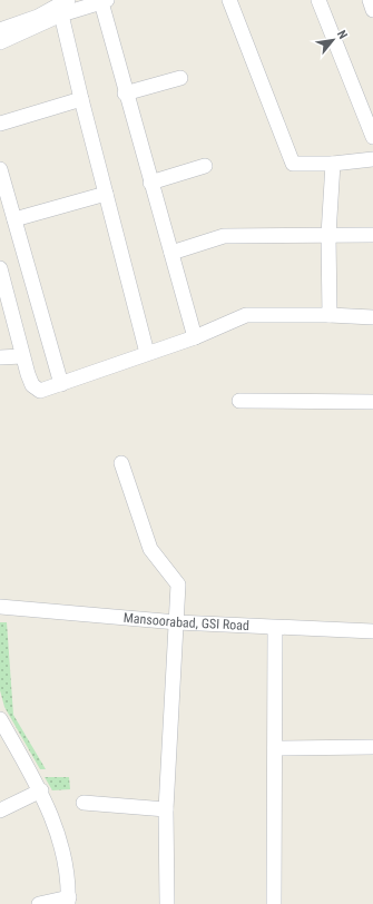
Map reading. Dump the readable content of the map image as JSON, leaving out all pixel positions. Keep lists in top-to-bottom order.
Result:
{
  "streets": {
    "street": ["Mansoorabad, GSI Road"]
  },
  "north": "top right"
}
